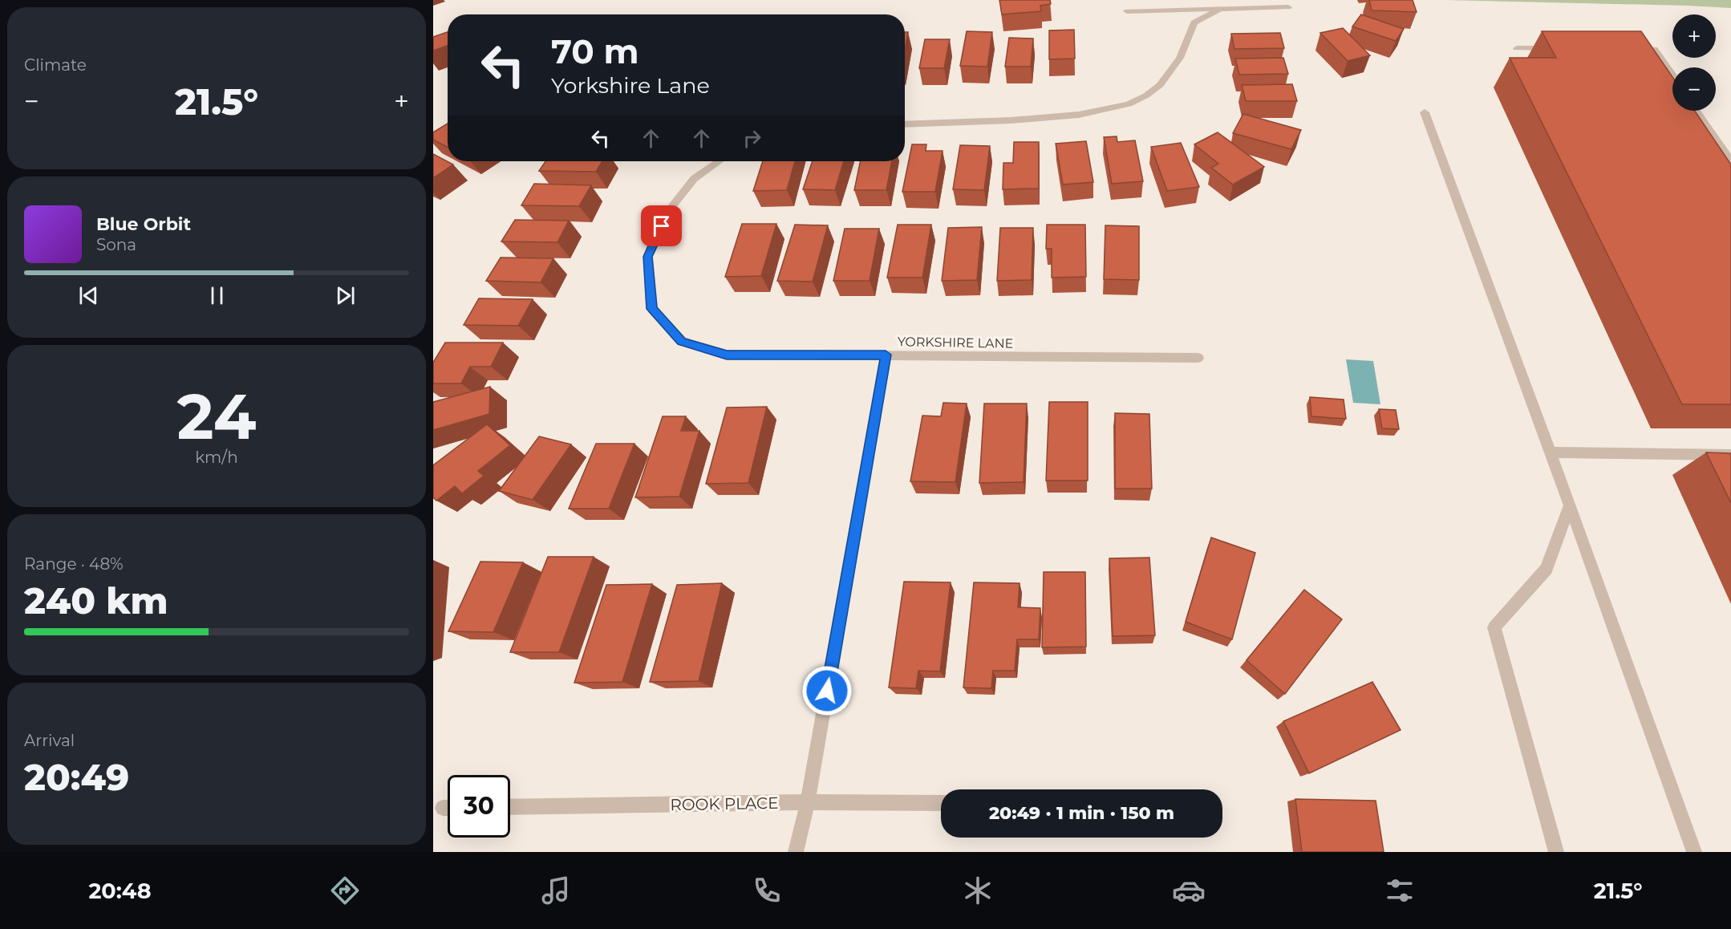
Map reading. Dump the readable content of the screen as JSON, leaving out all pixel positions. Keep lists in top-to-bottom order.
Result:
{
  "streets": {
    "street": ["YORKSHIRE LANE", "ROOK PLACE"]
  },
  "page": {
    "tile": [
      "Climate",
      ["24", "km/h"],
      ["Range · 48%", "240 km"],
      ["Arrival", "20:49"]
    ],
    "map_buttons": ["+", "−"],
    "turn": ["70 m", "Yorkshire Lane"],
    "heat": ["−", "21.5°", "+"],
    "song": ["Blue Orbit", "Sona"],
    "limit": "30",
    "trip": "20:49 · 1 min · 150 m",
    "tabs": ["20:48", "21.5°"]
  }
}
